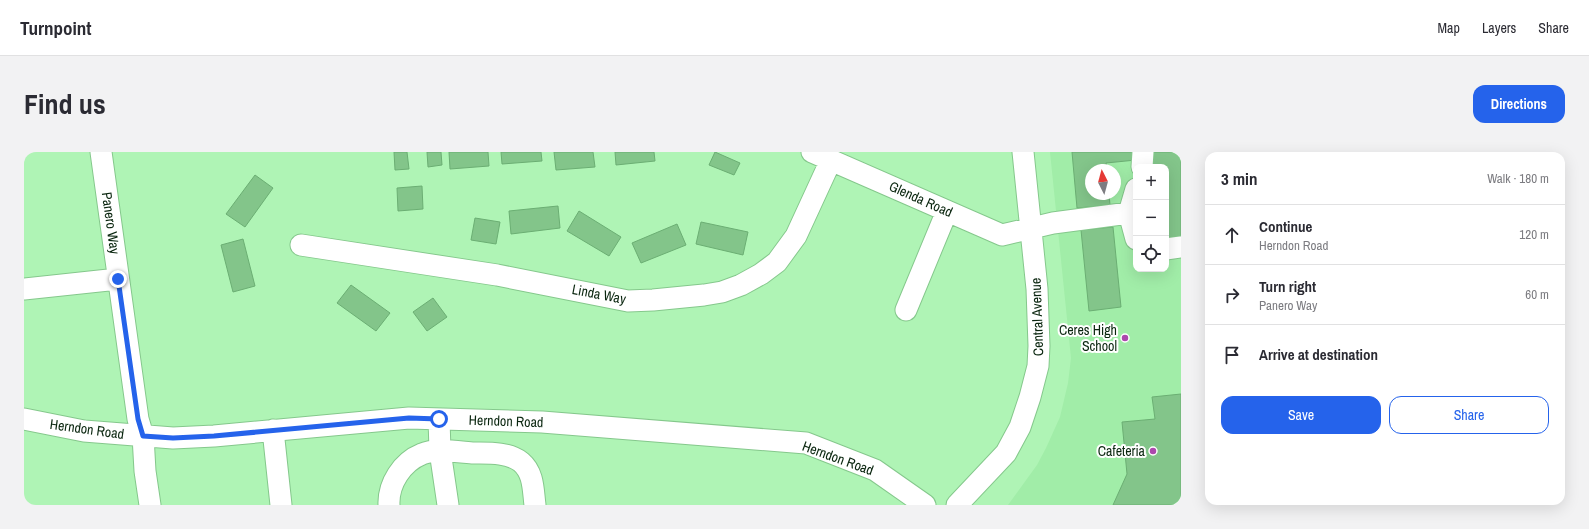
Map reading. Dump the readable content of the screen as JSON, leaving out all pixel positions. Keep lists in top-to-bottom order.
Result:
{
  "streets": {
    "street": [
      "Glenda Road",
      "Panero Way",
      "Linda Way",
      "Central Avenue",
      "Herndon Road"
    ]
  },
  "crossings": [
    ["Glenda Road", "Linda Way"],
    ["Glenda Road", "Central Avenue"],
    ["Panero Way", "Herndon Road"]
  ],
  "places": ["Ceres High School", "Cafeteria"],
  "north": "top",
  "page": {
    "header": "Turnpoint",
    "nav": ["Map", "Layers", "Share"],
    "title": "Find us",
    "buttons": [
      "Directions",
      ["Save", "Share"]
    ],
    "heading": ["3 min", "Walk · 180 m"],
    "map_buttons": ["+", "−"],
    "list": [
      ["Continue", "Herndon Road", "120 m"],
      ["Turn right", "Panero Way", "60 m"],
      "Arrive at destination"
    ]
  }
}
